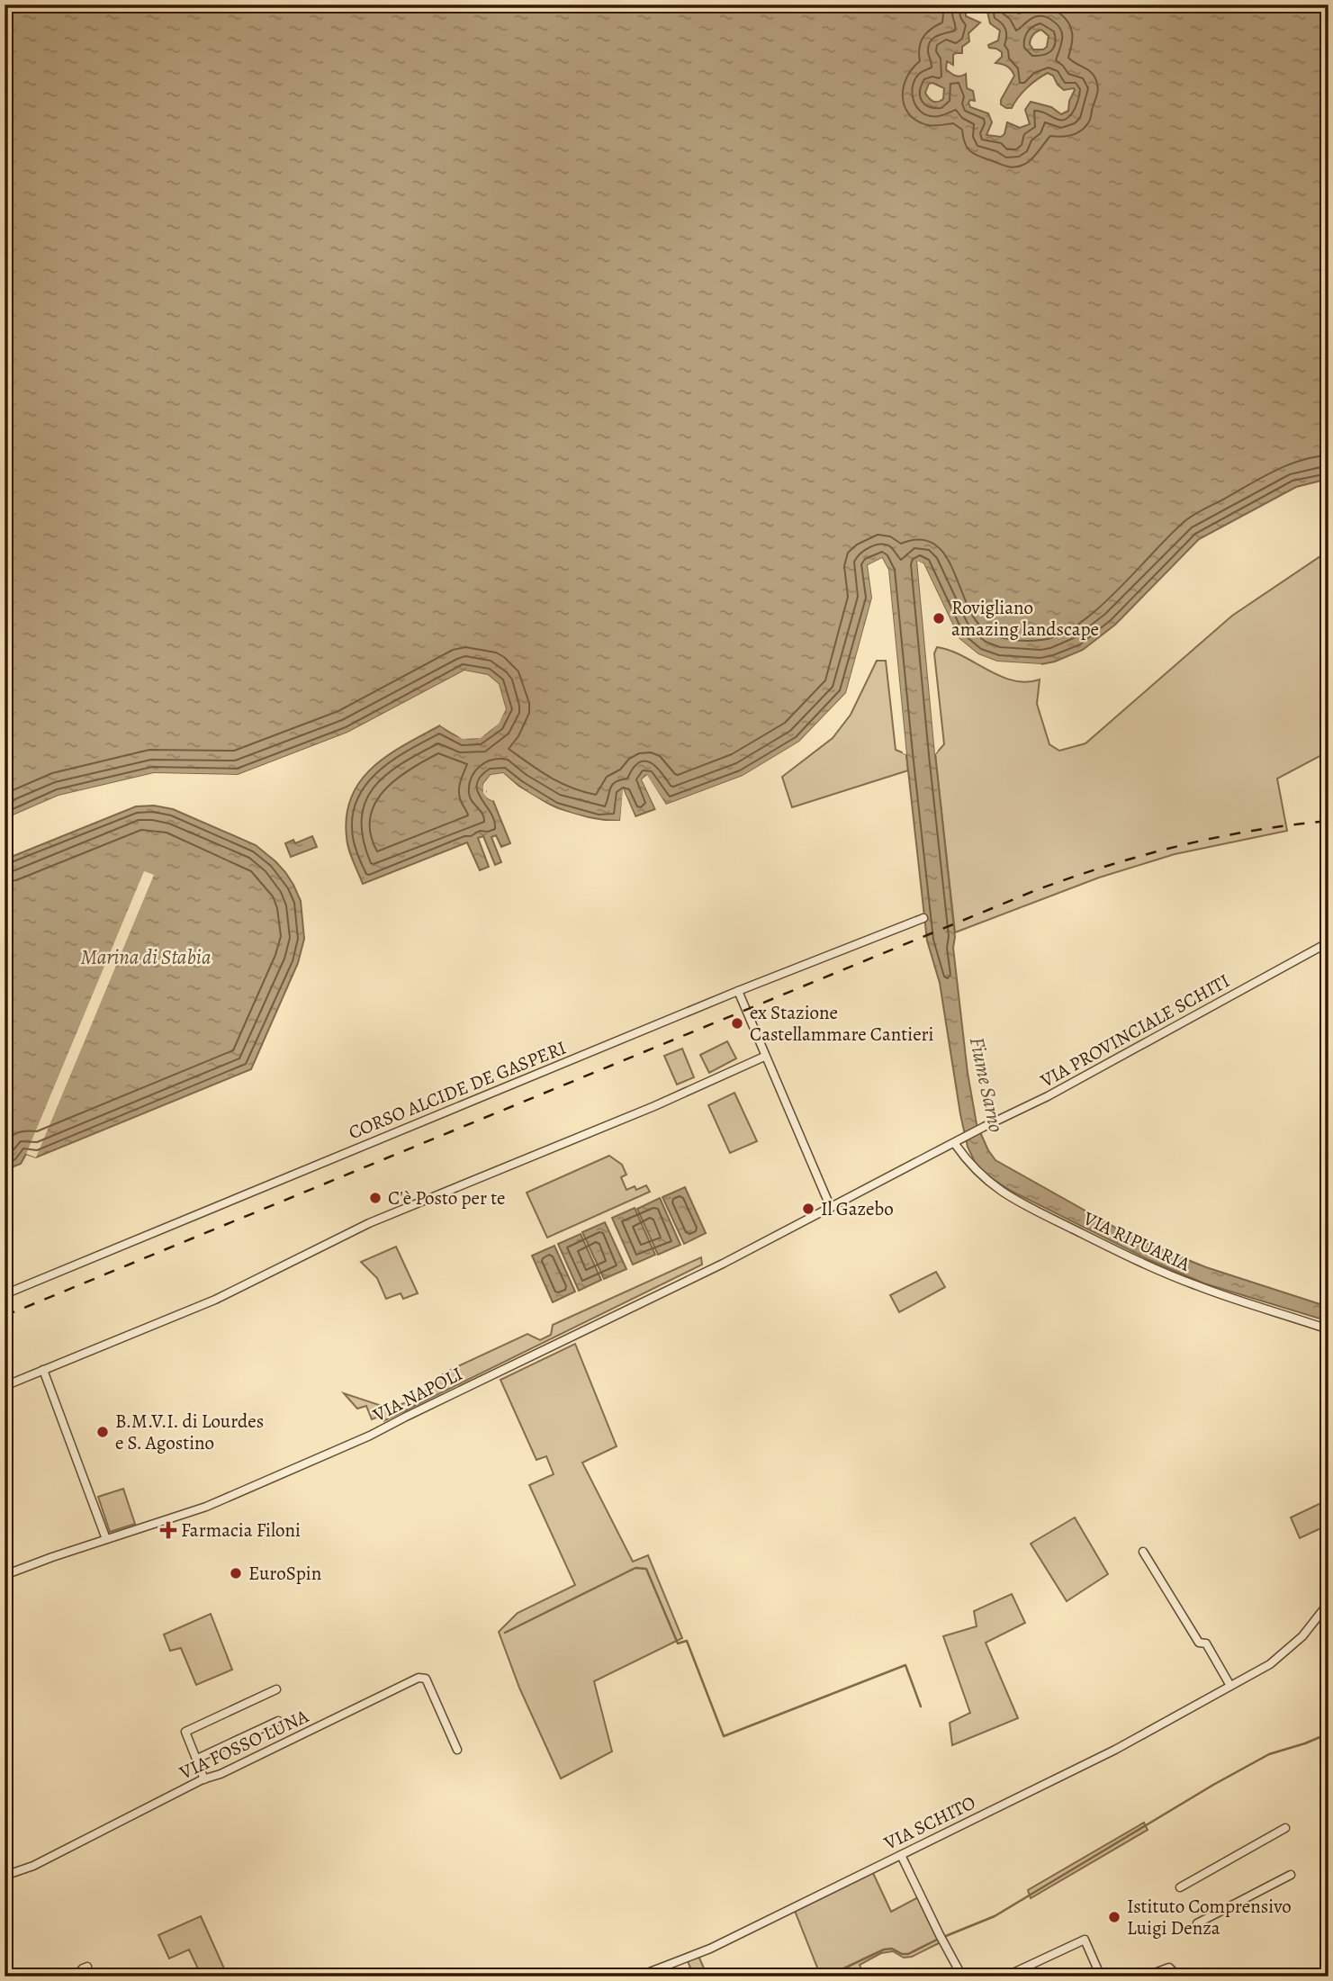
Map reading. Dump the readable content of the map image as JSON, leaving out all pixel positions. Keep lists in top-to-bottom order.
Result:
{
  "streets": {
    "street": [
      "VIA PROVINCIALE SCHITI",
      "CORSO ALCIDE DE GASPERI",
      "VIA RIPUARIA",
      "VIA NAPOLI",
      "VIA FOSSO LUNA",
      "VIA SCHITO"
    ]
  },
  "crossings": [
    ["VIA PROVINCIALE SCHITI", "VIA RIPUARIA"],
    ["VIA PROVINCIALE SCHITI", "VIA NAPOLI"],
    ["VIA RIPUARIA", "VIA NAPOLI"]
  ],
  "water": ["Marina di Stabia", "Fiume Sarno"],
  "places": {
    "other": [
      "Rovigliano amazing landscape",
      "ex Stazione Castellammare Cantieri",
      "C'è Posto per te",
      "Il Gazebo",
      "B.M.V.I. di Lourdes e S. Agostino",
      "EuroSpin",
      "Istituto Comprensivo Luigi Denza"
    ],
    "health": ["Farmacia Filoni"]
  }
}
